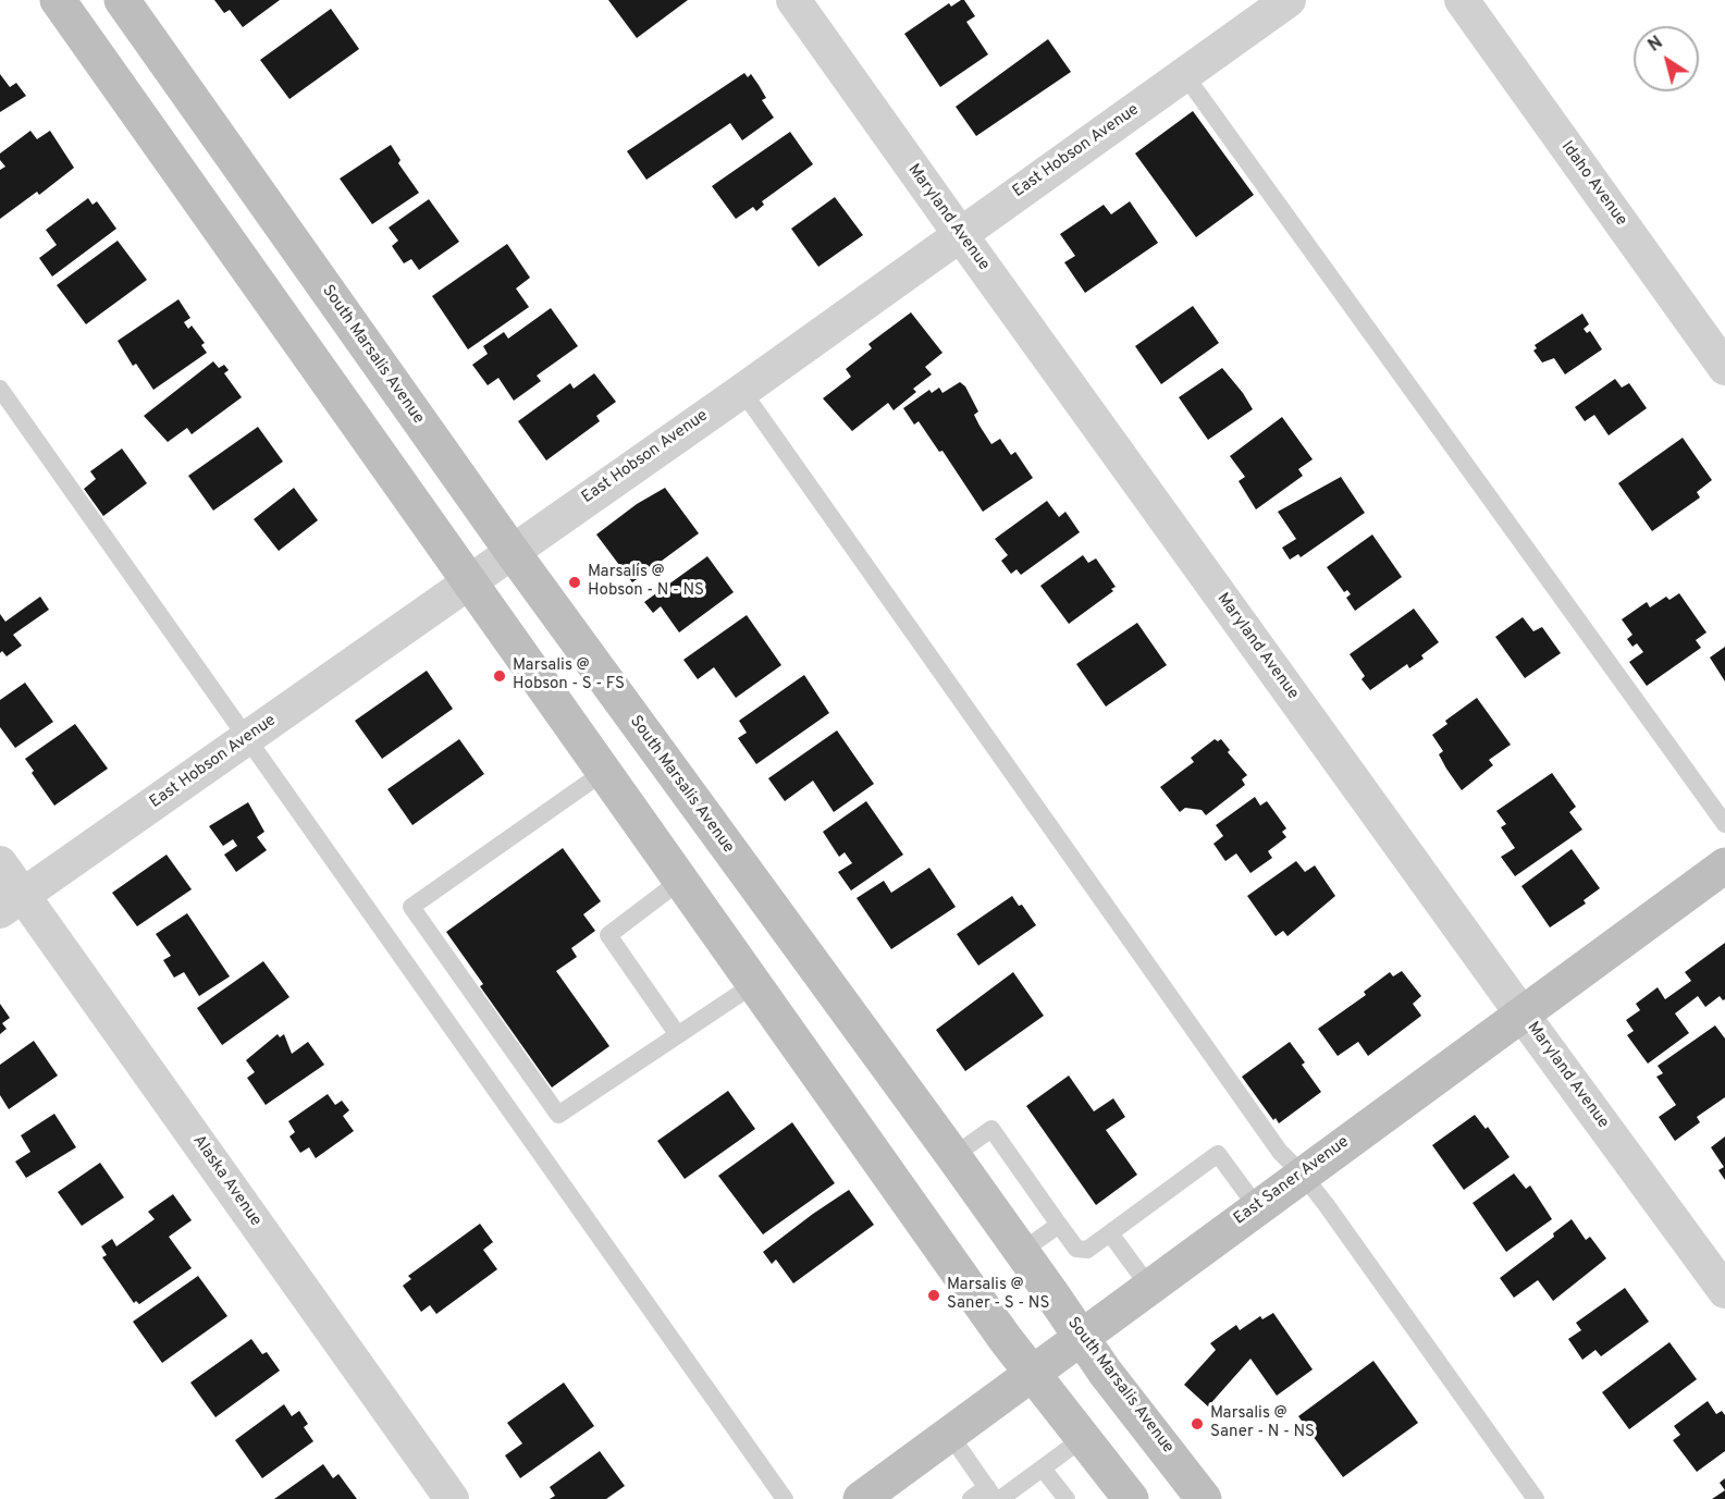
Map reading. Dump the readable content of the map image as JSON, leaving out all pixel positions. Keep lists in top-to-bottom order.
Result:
{
  "streets": {
    "main road": ["South Marsalis Avenue", "East Saner Avenue"],
    "street": [
      "East Hobson Avenue",
      "Idaho Avenue",
      "Maryland Avenue",
      "Alaska Avenue"
    ]
  },
  "crossings": [
    ["East Hobson Avenue", "Maryland Avenue"],
    ["East Hobson Avenue", "South Marsalis Avenue"],
    ["East Hobson Avenue", "Alaska Avenue"],
    ["Maryland Avenue", "East Saner Avenue"],
    ["South Marsalis Avenue", "East Saner Avenue"]
  ],
  "places": [
    "Marsalis @ Hobson - N - NS",
    "Marsalis @ Hobson - S - FS",
    "Marsalis @ Saner - S - NS",
    "Marsalis @ Saner - N - NS"
  ],
  "north": "top left"
}
